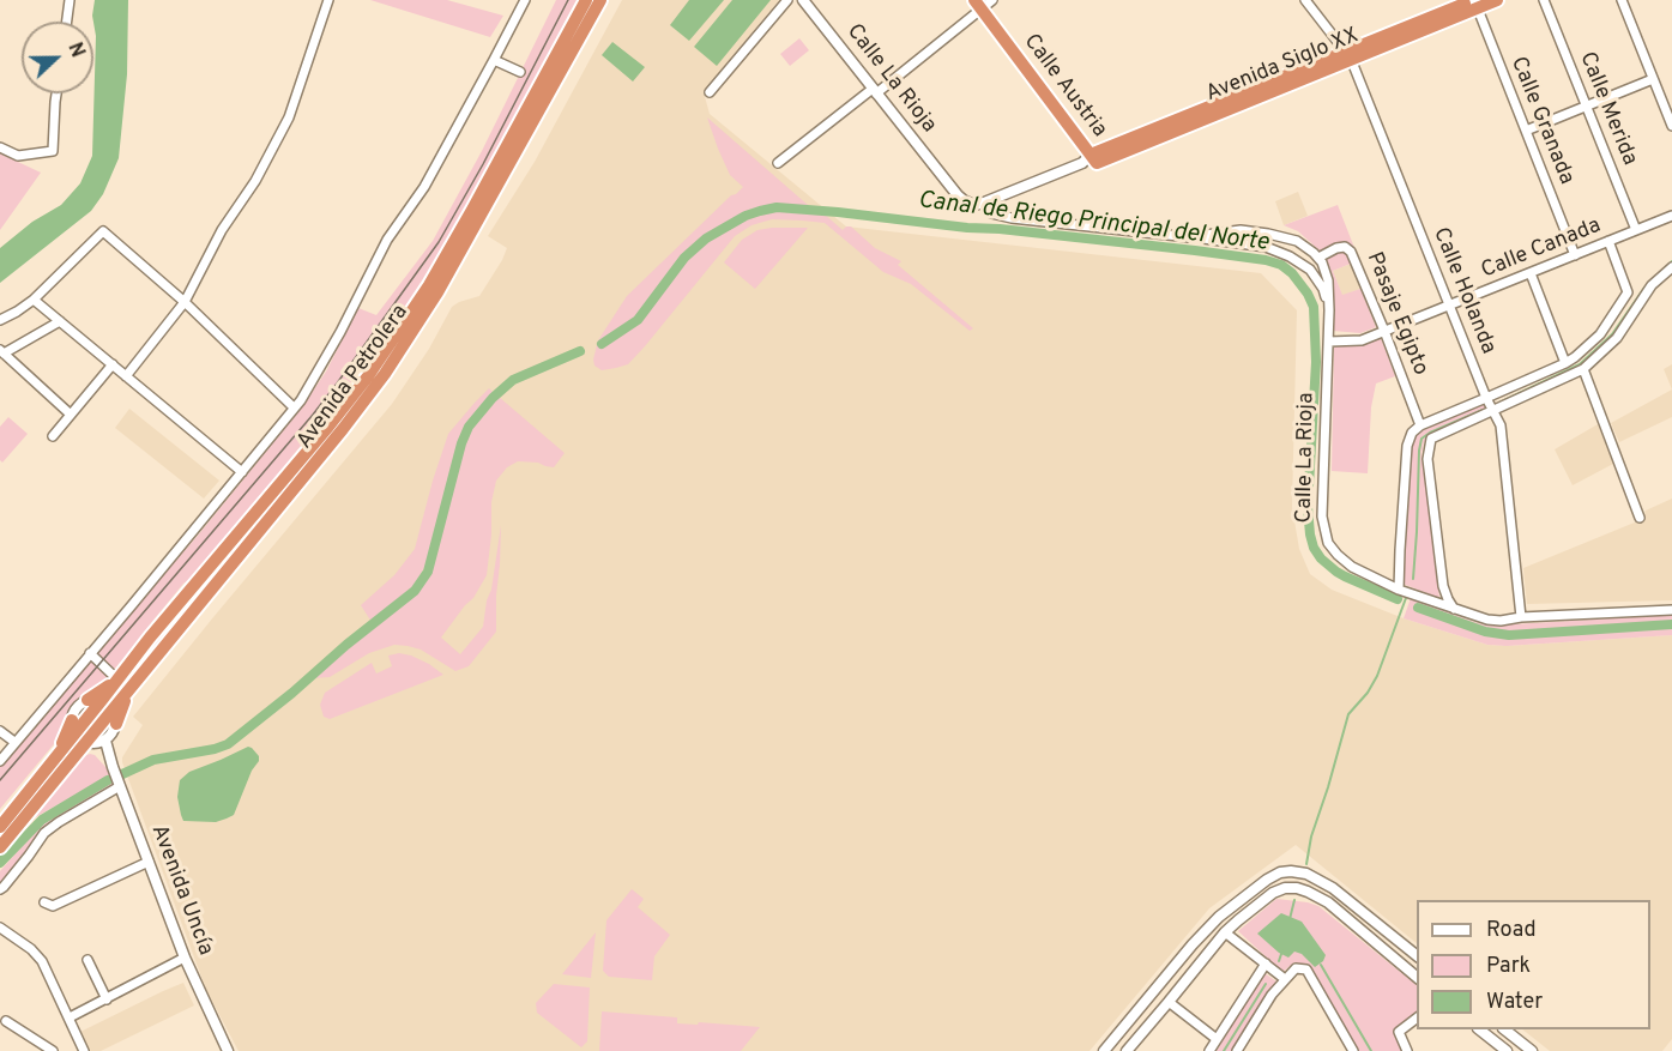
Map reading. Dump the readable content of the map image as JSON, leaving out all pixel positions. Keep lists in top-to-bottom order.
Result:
{
  "streets": {
    "highway": ["Avenida Siglo XX", "Calle Austria", "Avenida Petrolera"],
    "street": [
      "Calle La Rioja",
      "Calle Merida",
      "Calle Granada",
      "Calle Canada",
      "Calle Holanda",
      "Pasaje Egipto",
      "Avenida Uncía"
    ]
  },
  "crossings": [
    ["Avenida Siglo XX", "Calle La Rioja"],
    ["Avenida Siglo XX", "Calle Austria"],
    ["Avenida Siglo XX", "Calle Granada"],
    ["Avenida Siglo XX", "Calle Holanda"],
    ["Calle La Rioja", "Calle Canada"],
    ["Calle La Rioja", "Calle Holanda"],
    ["Calle La Rioja", "Pasaje Egipto"],
    ["Calle Merida", "Calle Canada"],
    ["Calle Granada", "Calle Canada"],
    ["Calle Canada", "Calle Holanda"],
    ["Calle Canada", "Pasaje Egipto"],
    ["Avenida Petrolera", "Avenida Uncía"]
  ],
  "water": ["Canal de Riego Principal del Norte"],
  "legend": ["Road", "Park", "Water"],
  "north": "right"
}
